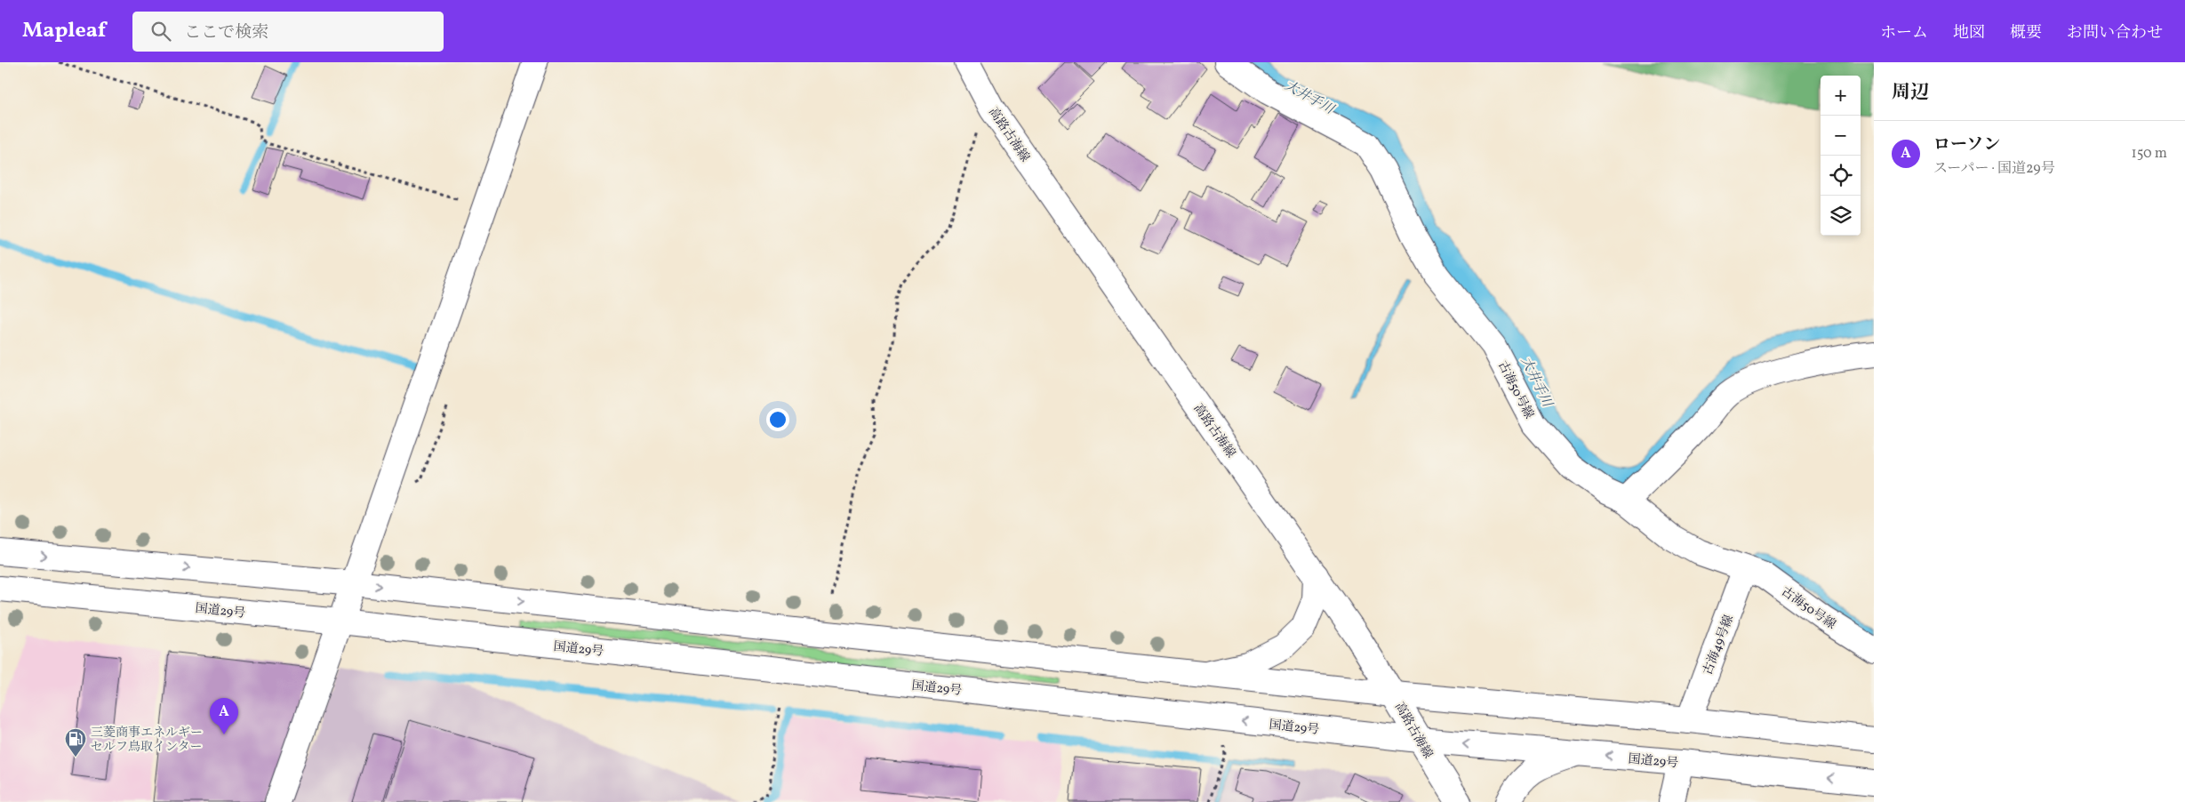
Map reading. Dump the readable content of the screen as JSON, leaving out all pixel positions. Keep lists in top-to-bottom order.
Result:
{
  "streets": {
    "main road": [
      "高路古海線",
      "古海50号線",
      "国道29号",
      "古海49号線"
    ]
  },
  "crossings": [
    ["高路古海線", "国道29号"],
    ["古海50号線", "古海49号線"]
  ],
  "water": ["大井手川"],
  "places": {
    "fuel station": ["三菱商事エネルギー セルフ鳥取インター"]
  },
  "page": {
    "header": "Mapleaf",
    "search": "ここで検索",
    "nav": [
      "ホーム",
      "地図",
      "概要",
      "お問い合わせ"
    ],
    "heading": "周辺",
    "map_buttons": ["+", "−"],
    "list": [
      {
        "mark": "A",
        "name": "ローソン",
        "note": "スーパー · 国道29号",
        "value": "150 m"
      }
    ],
    "pins": "A"
  }
}
